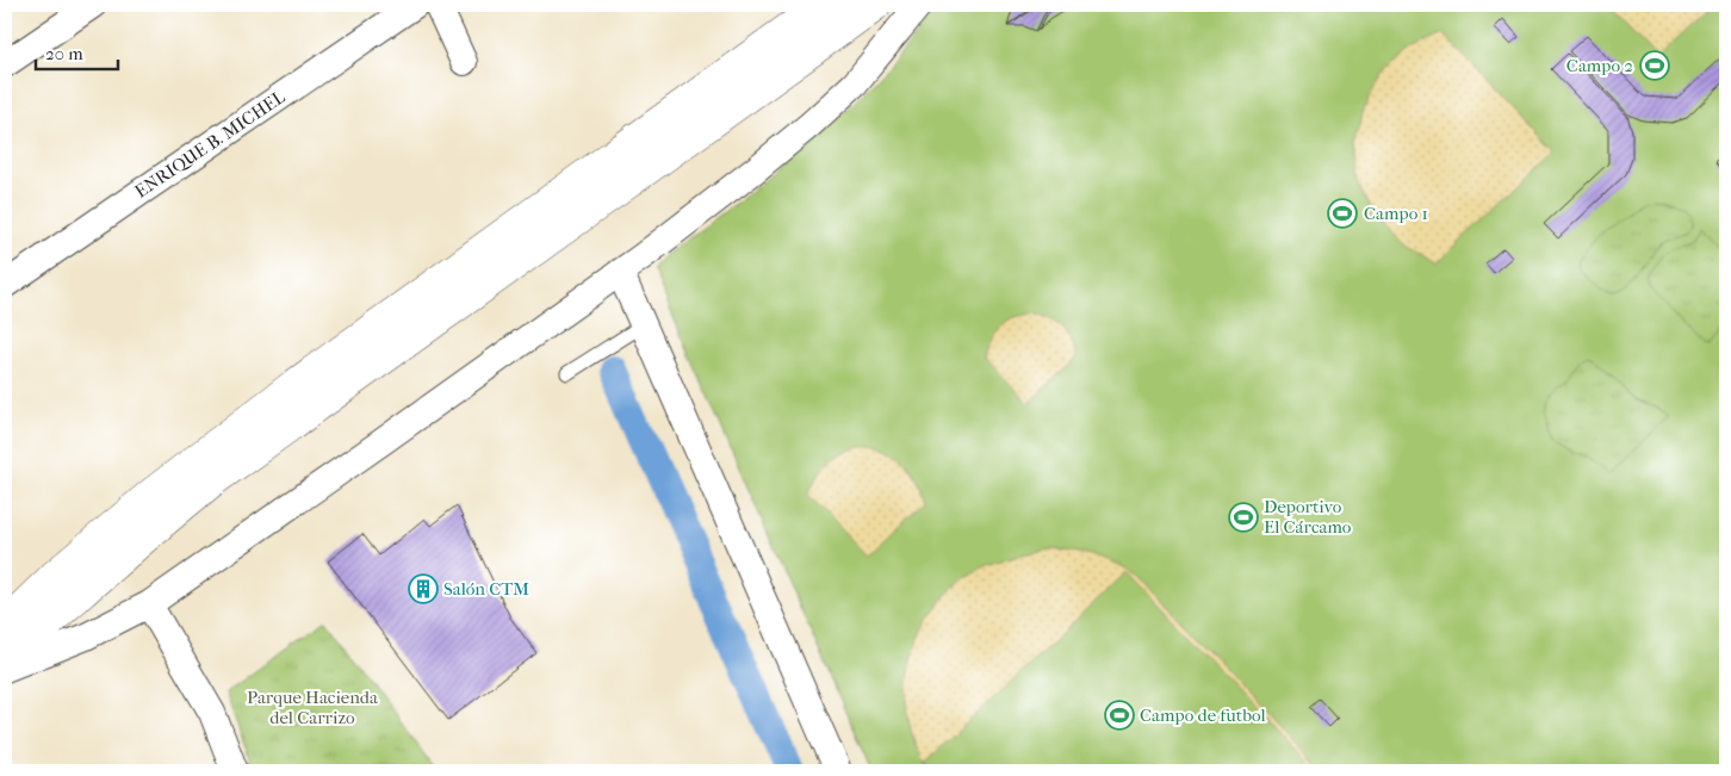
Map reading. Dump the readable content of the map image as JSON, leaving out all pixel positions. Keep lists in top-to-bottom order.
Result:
{
  "streets": {
    "street": ["ENRIQUE B. MICHEL"]
  },
  "parks": ["Parque Hacienda del Carrizo"],
  "places": {
    "sports": [
      "Campo 2",
      "Campo 1",
      "Deportivo El Cárcamo",
      "Campo de futbol"
    ],
    "building": ["Salón CTM"]
  },
  "scale_bar": "20 m"
}
